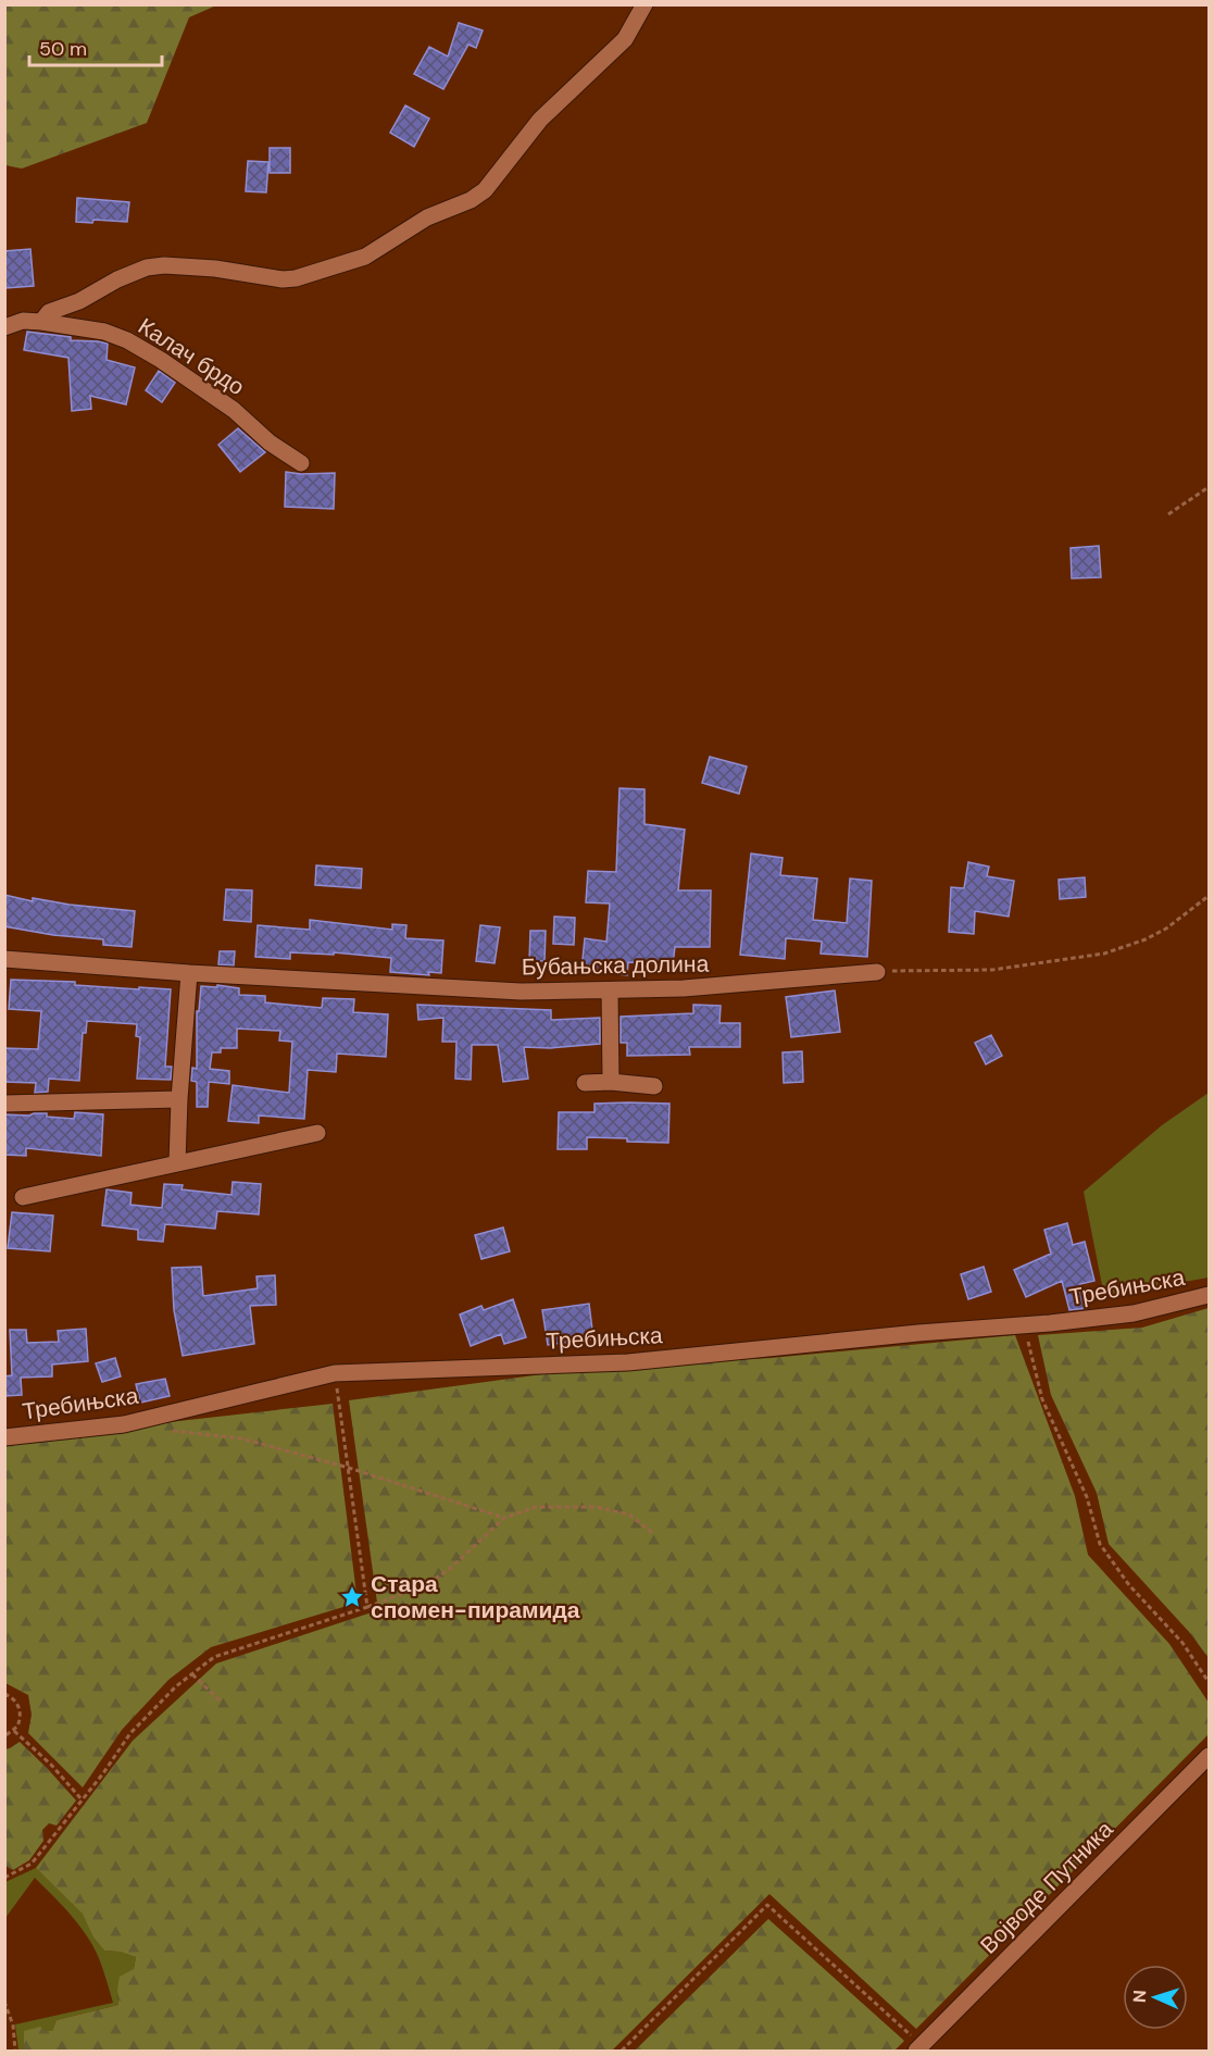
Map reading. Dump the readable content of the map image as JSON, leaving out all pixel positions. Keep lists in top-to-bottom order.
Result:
{
  "streets": {
    "street": [
      "Калач брдо",
      "Бубањска долина",
      "Требињска",
      "Војводе Путника"
    ]
  },
  "places": {
    "place": ["Стара спомен-пирамида"]
  },
  "scale_bar": "50 m",
  "north": "left"
}
